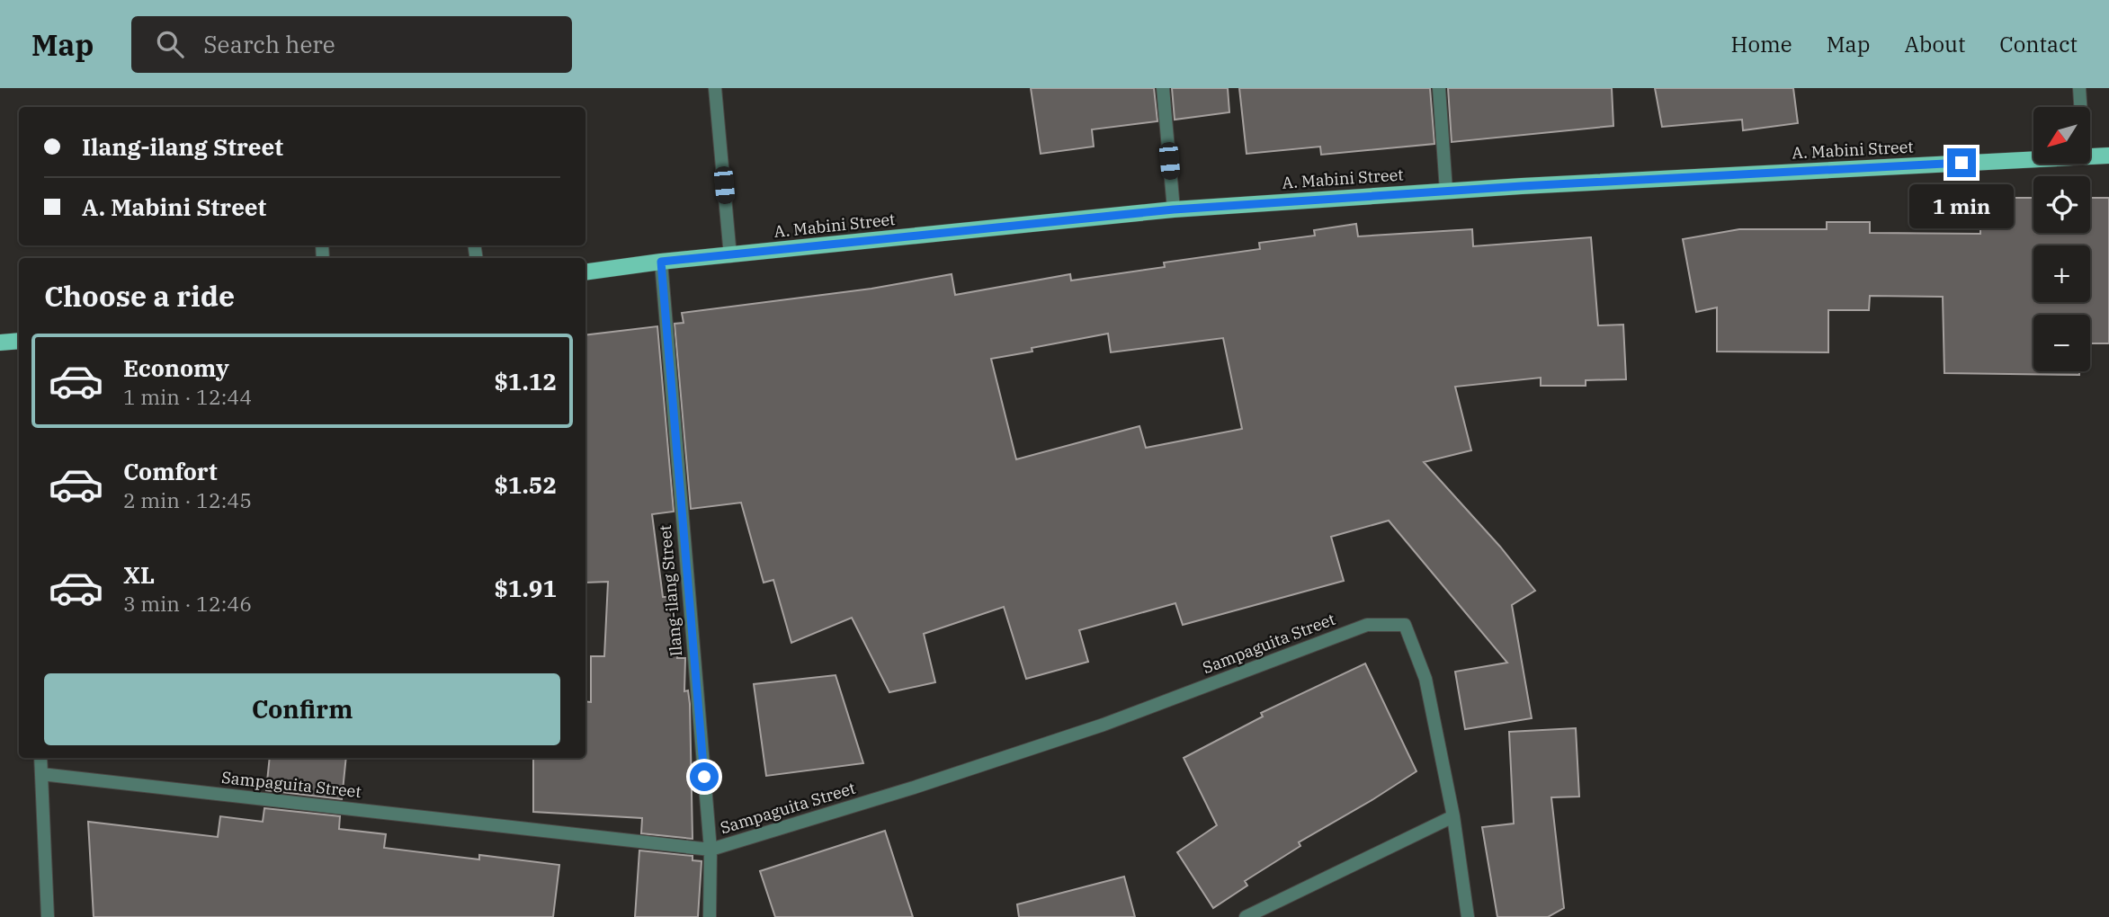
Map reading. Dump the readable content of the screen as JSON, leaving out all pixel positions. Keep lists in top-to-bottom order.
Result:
{
  "streets": {
    "main road": ["A. Mabini Street"],
    "street": ["Ilang-ilang Street", "Sampaguita Street"]
  },
  "crossings": [
    ["A. Mabini Street", "Ilang-ilang Street"],
    ["Ilang-ilang Street", "Sampaguita Street"]
  ],
  "north": "bottom left",
  "page": {
    "header": "Map",
    "search": "Search here",
    "nav": [
      "Home",
      "Map",
      "About",
      "Contact"
    ],
    "map_buttons": ["+", "−"],
    "banner": ["Ilang-ilang Street", "A. Mabini Street"],
    "bubble": "1 min",
    "heading": "Choose a ride",
    "list": [
      {
        "name": "Economy",
        "note": "1 min · 12:44",
        "value": "$1.12"
      },
      {
        "name": "Comfort",
        "note": "2 min · 12:45",
        "value": "$1.52"
      },
      {
        "name": "XL",
        "note": "3 min · 12:46",
        "value": "$1.91"
      }
    ],
    "buttons": "Confirm"
  }
}
